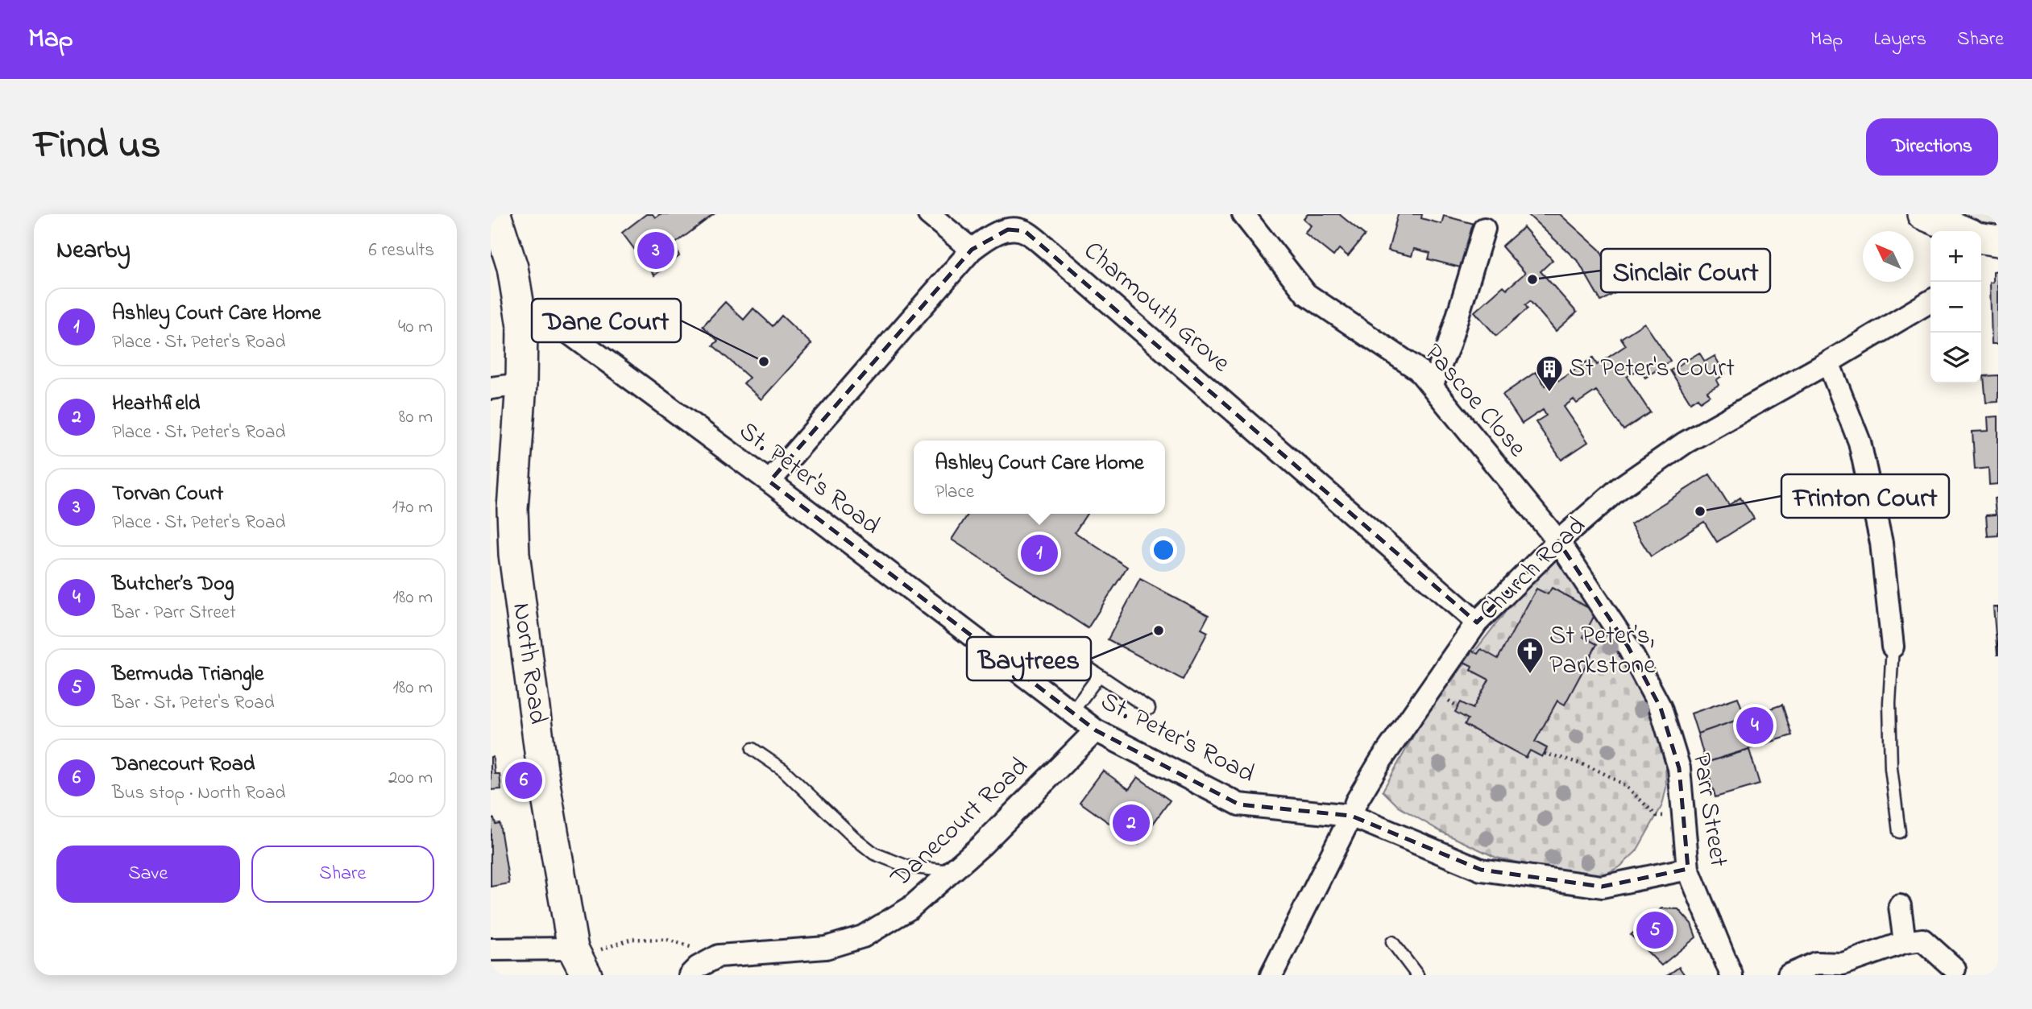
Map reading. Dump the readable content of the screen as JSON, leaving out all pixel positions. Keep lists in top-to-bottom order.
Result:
{
  "streets": {
    "street": [
      "Charmouth Grove",
      "Pascoe Close",
      "St. Peter's Road",
      "Church Road",
      "North Road",
      "Parr Street",
      "Danecourt Road"
    ]
  },
  "crossings": [
    ["Charmouth Grove", "St. Peter's Road"],
    ["Charmouth Grove", "Church Road"],
    ["Pascoe Close", "Church Road"],
    ["Pascoe Close", "Parr Street"],
    ["St. Peter's Road", "Church Road"],
    ["St. Peter's Road", "North Road"],
    ["St. Peter's Road", "Parr Street"],
    ["St. Peter's Road", "Danecourt Road"],
    ["Church Road", "Parr Street"]
  ],
  "places": {
    "other": [
      "Sinclair Court",
      "Dane Court",
      "Frinton Court",
      "Baytrees"
    ],
    "building": ["St Peter's Court"],
    "church": ["St Peter’s, Parkstone"]
  },
  "north": "top left",
  "page": {
    "header": "Map",
    "nav": ["Map", "Layers", "Share"],
    "title": "Find us",
    "buttons": [
      "Directions",
      ["Save", "Share"]
    ],
    "heading": ["Nearby", "6 results"],
    "pins": [
      "3",
      "1",
      "4",
      "6",
      "2",
      "5"
    ],
    "map_buttons": ["+", "−"],
    "list": [
      {
        "mark": "1",
        "name": "Ashley Court Care Home",
        "note": "Place · St. Peter's Road",
        "value": "40 m"
      },
      {
        "mark": "2",
        "name": "Heathfield",
        "note": "Place · St. Peter's Road",
        "value": "80 m"
      },
      {
        "mark": "3",
        "name": "Torvan Court",
        "note": "Place · St. Peter's Road",
        "value": "170 m"
      },
      {
        "mark": "4",
        "name": "Butcher’s Dog",
        "note": "Bar · Parr Street",
        "value": "180 m"
      },
      {
        "mark": "5",
        "name": "Bermuda Triangle",
        "note": "Bar · St. Peter's Road",
        "value": "180 m"
      },
      {
        "mark": "6",
        "name": "Danecourt Road",
        "note": "Bus stop · North Road",
        "value": "200 m"
      }
    ],
    "popup": ["Ashley Court Care Home", "Place"]
  }
}
